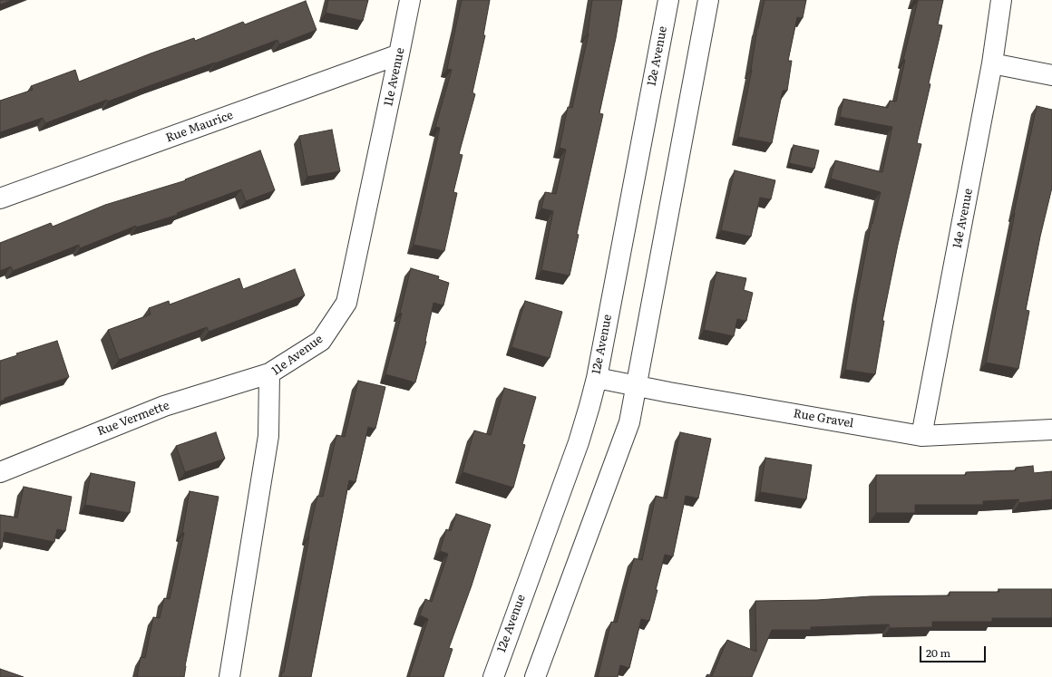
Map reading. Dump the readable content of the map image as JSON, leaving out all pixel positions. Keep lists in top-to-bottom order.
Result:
{
  "streets": {
    "street": [
      "12e Avenue",
      "11e Avenue",
      "Rue Maurice",
      "14e Avenue",
      "Rue Vermette",
      "Rue Gravel"
    ]
  },
  "crossings": [
    ["12e Avenue", "Rue Gravel"],
    ["11e Avenue", "Rue Maurice"],
    ["11e Avenue", "Rue Vermette"],
    ["14e Avenue", "Rue Gravel"]
  ],
  "scale_bar": "20 m"
}
